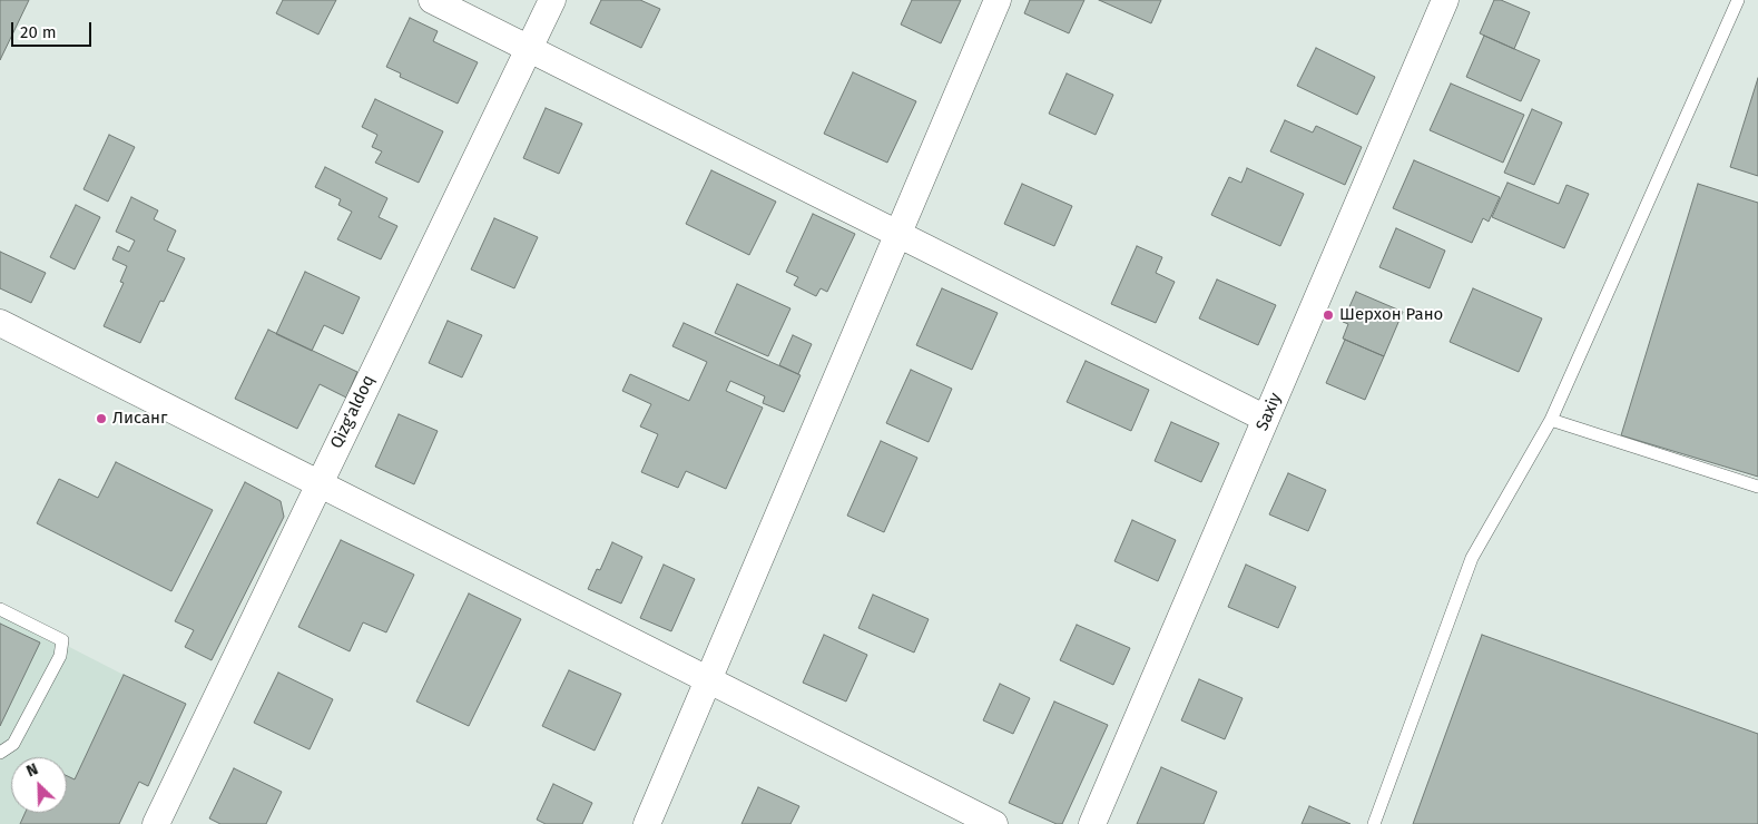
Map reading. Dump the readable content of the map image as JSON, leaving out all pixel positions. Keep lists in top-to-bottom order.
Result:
{
  "streets": {
    "street": ["Qizg'aldoq", "Saxiy"]
  },
  "places": ["Шерхон Рано", "Лисанг"],
  "scale_bar": "20 m",
  "north": "top left"
}
